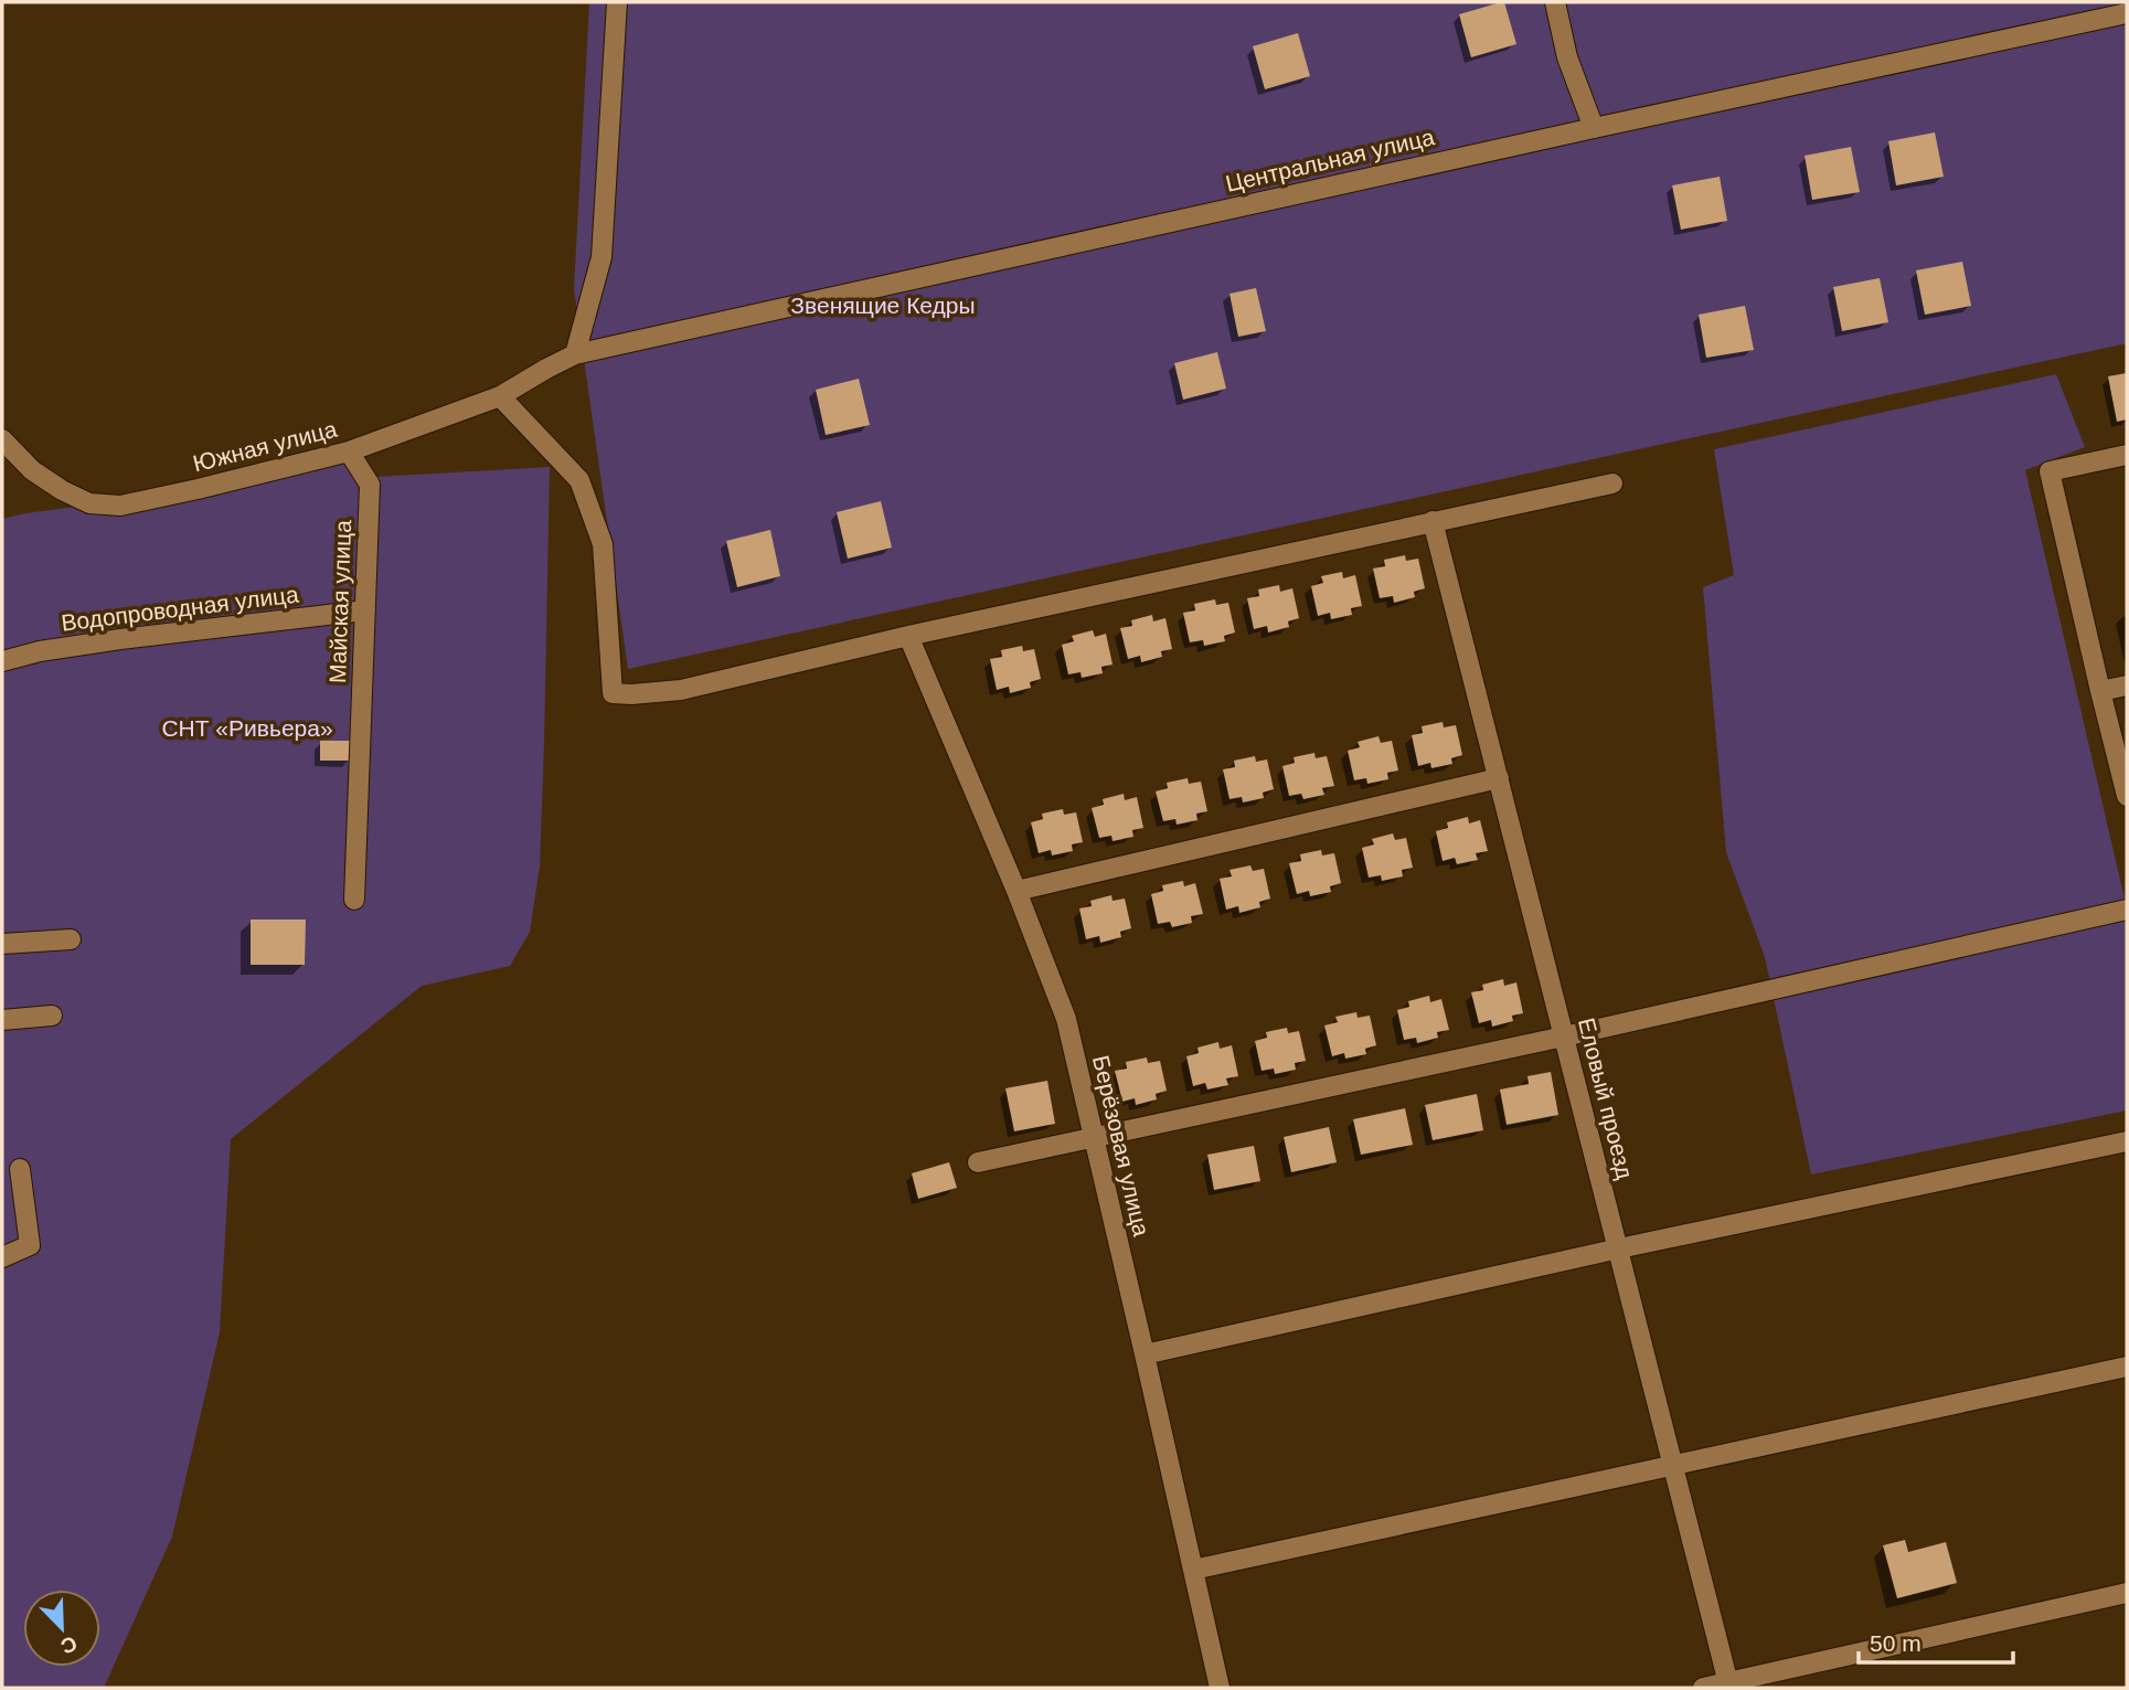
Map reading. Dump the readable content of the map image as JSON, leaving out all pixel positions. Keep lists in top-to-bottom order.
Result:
{
  "streets": {
    "street": [
      "Центральная улица",
      "Южная улица",
      "Майская улица",
      "Водопроводная улица",
      "Еловый проезд",
      "Берёзовая улица"
    ]
  },
  "crossings": [
    ["Центральная улица", "Южная улица"],
    ["Южная улица", "Майская улица"],
    ["Майская улица", "Водопроводная улица"]
  ],
  "parks": ["Звенящие Кедры", "СНТ «Ривьера»"],
  "scale_bar": "50 m",
  "north": "bottom right"
}
